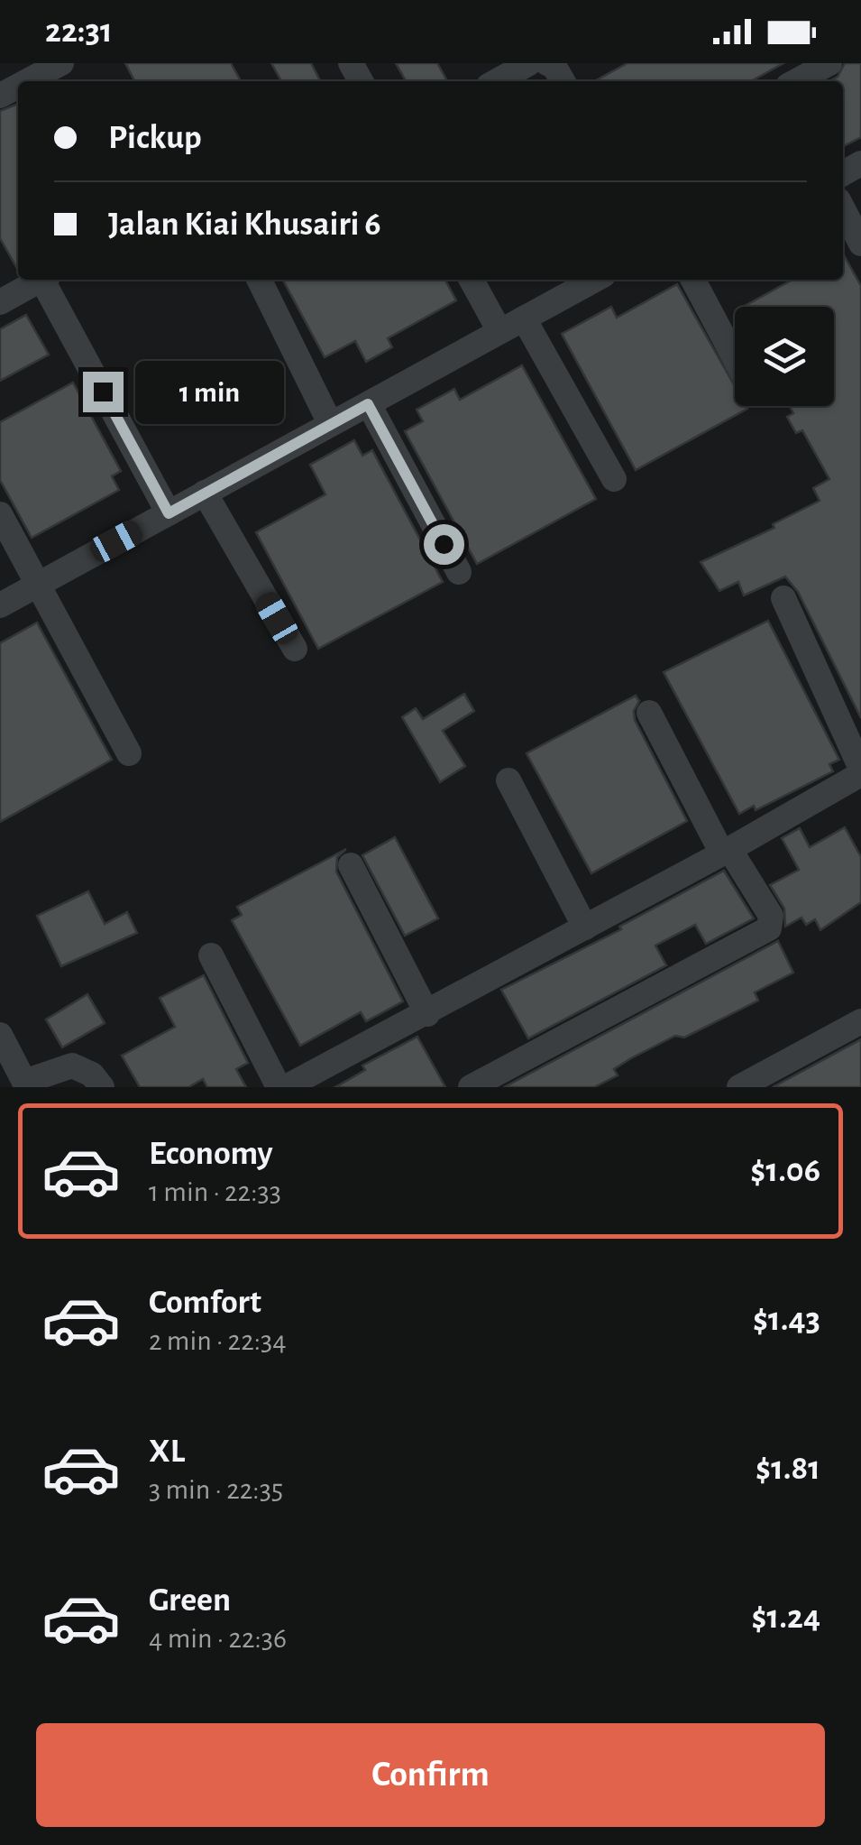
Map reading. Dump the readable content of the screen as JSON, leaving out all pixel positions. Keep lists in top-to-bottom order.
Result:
{
  "page": {
    "status": "22:31",
    "banner": ["Pickup", "Jalan Kiai Khusairi 6"],
    "bubble": "1 min",
    "list": [
      {
        "name": "Economy",
        "note": "1 min · 22:33",
        "value": "$1.06"
      },
      {
        "name": "Comfort",
        "note": "2 min · 22:34",
        "value": "$1.43"
      },
      {
        "name": "XL",
        "note": "3 min · 22:35",
        "value": "$1.81"
      },
      {
        "name": "Green",
        "note": "4 min · 22:36",
        "value": "$1.24"
      }
    ],
    "buttons": "Confirm"
  }
}
